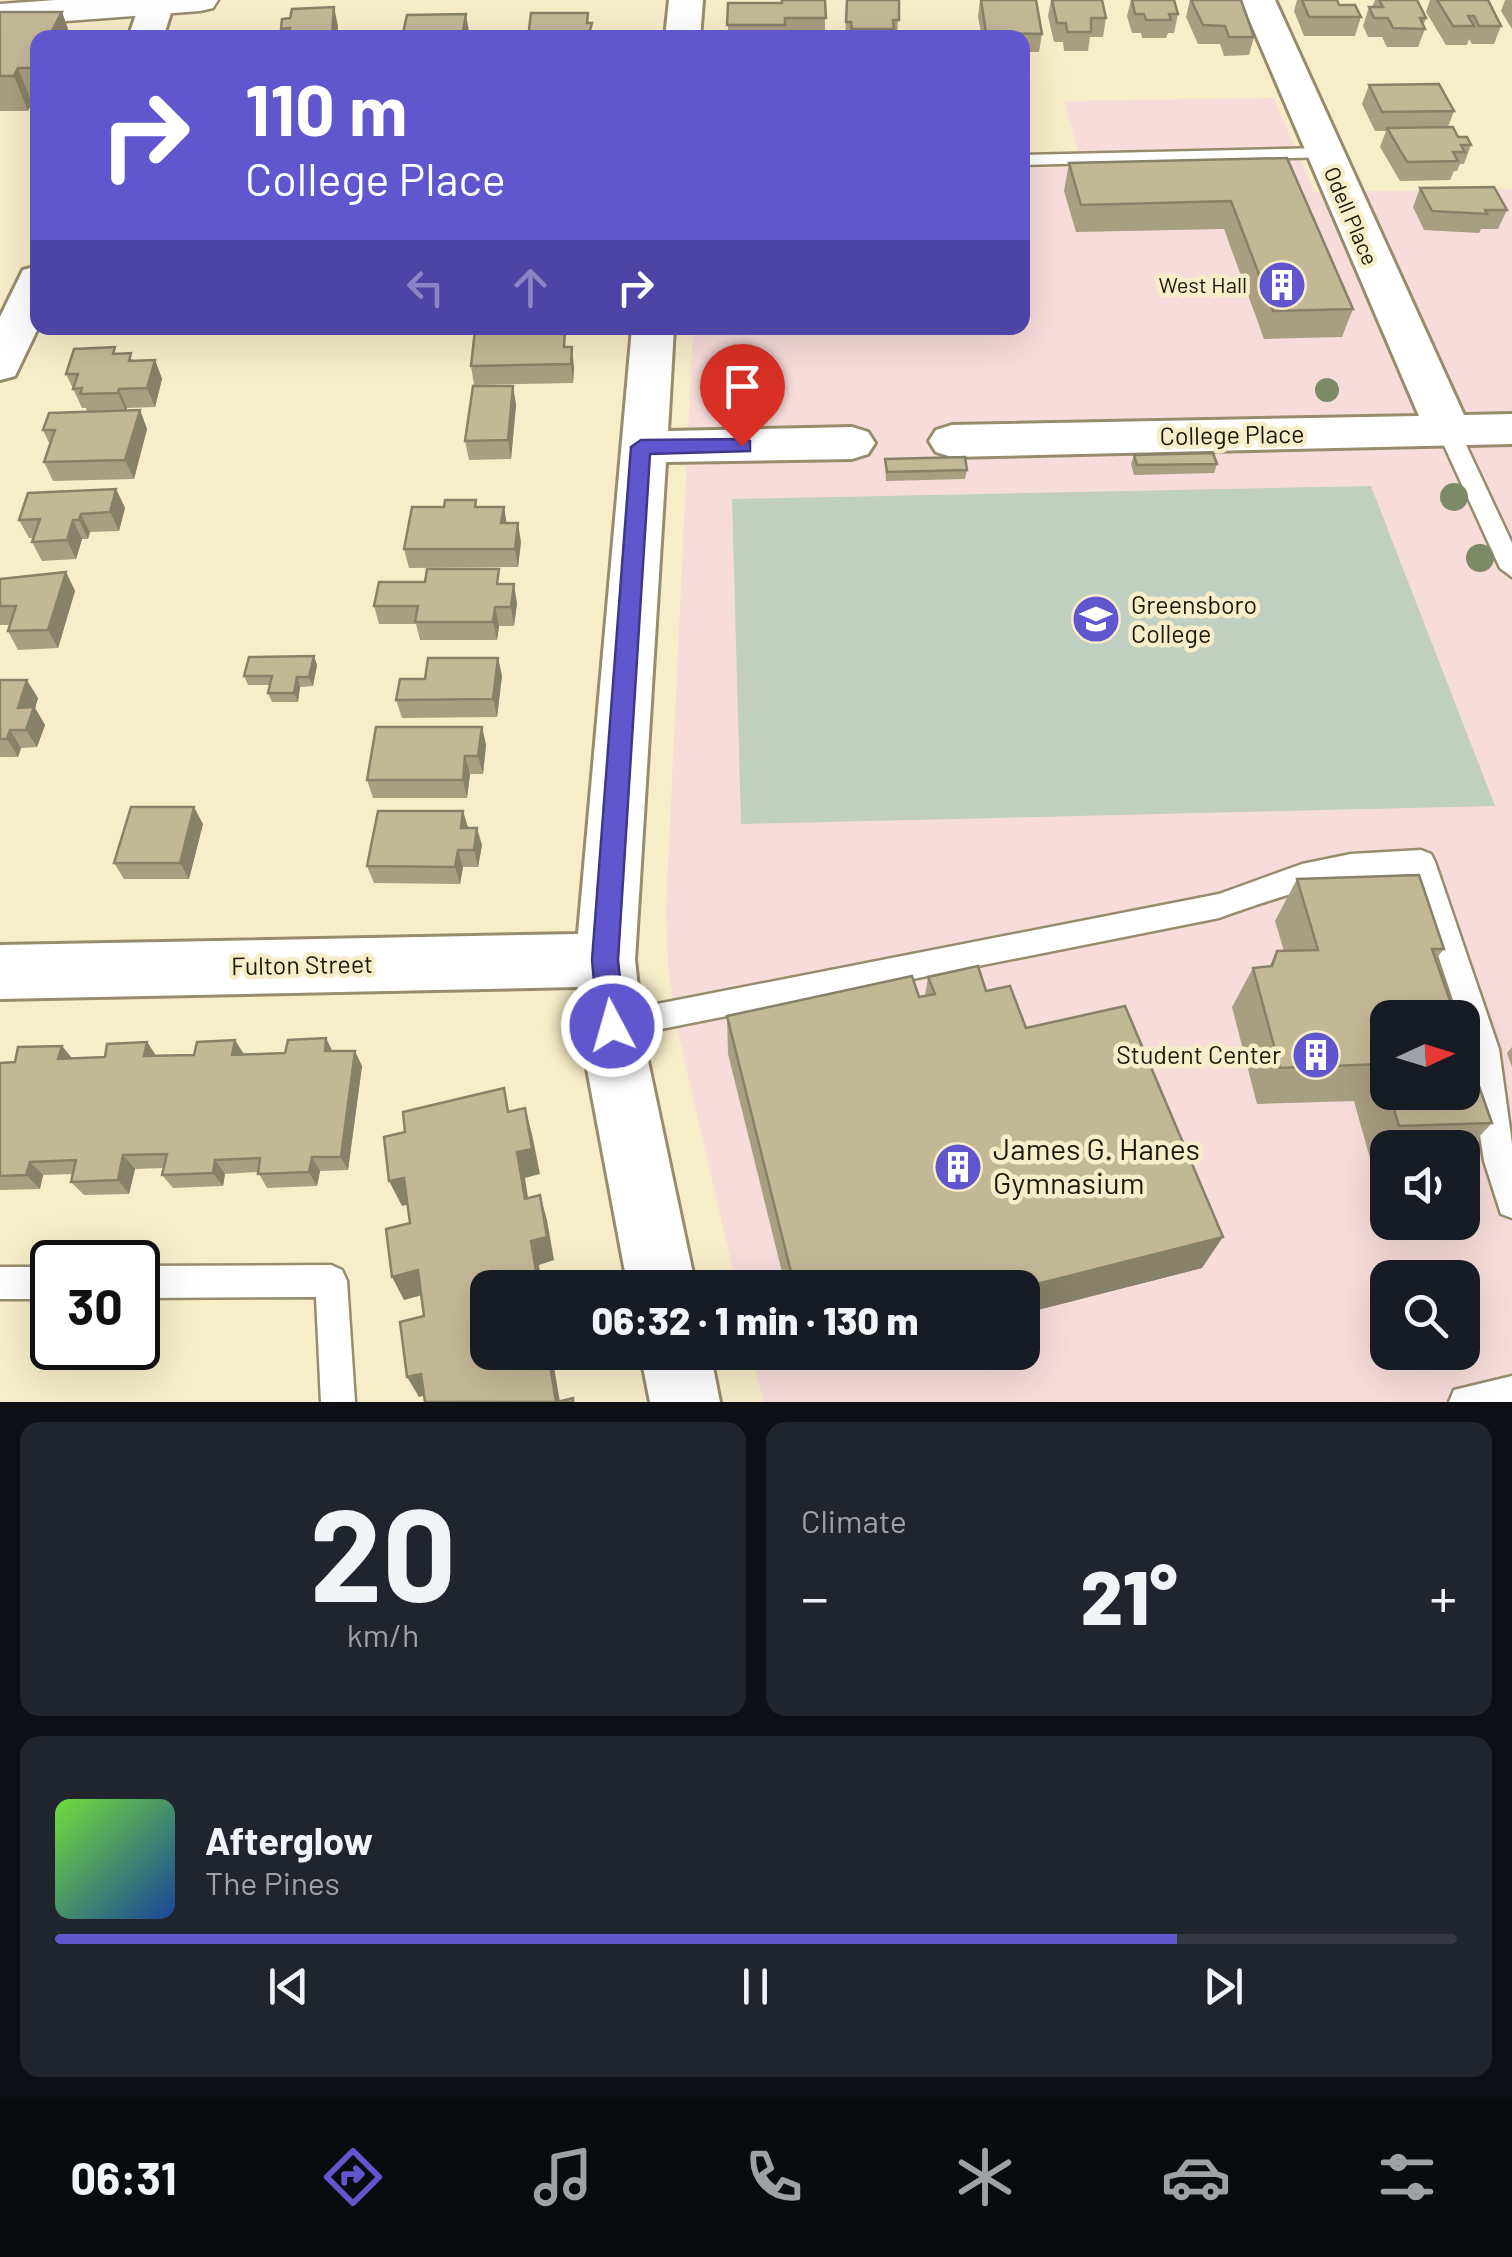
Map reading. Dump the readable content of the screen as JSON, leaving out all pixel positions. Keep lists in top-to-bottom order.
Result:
{
  "streets": {
    "street": ["Odell Place", "College Place", "Fulton Street"]
  },
  "crossings": [
    ["Odell Place", "College Place"]
  ],
  "places": {
    "building": ["West Hall", "Student Center", "James G. Hanes Gymnasium"],
    "school or university": ["Greensboro College"]
  },
  "north": "right",
  "page": {
    "turn": ["110 m", "College Place"],
    "limit": "30",
    "trip": "06:32 · 1 min · 130 m",
    "tile": [
      ["20", "km/h"],
      "Climate"
    ],
    "heat": ["−", "21°", "+"],
    "song": ["Afterglow", "The Pines"],
    "tabs": "06:31"
  }
}
